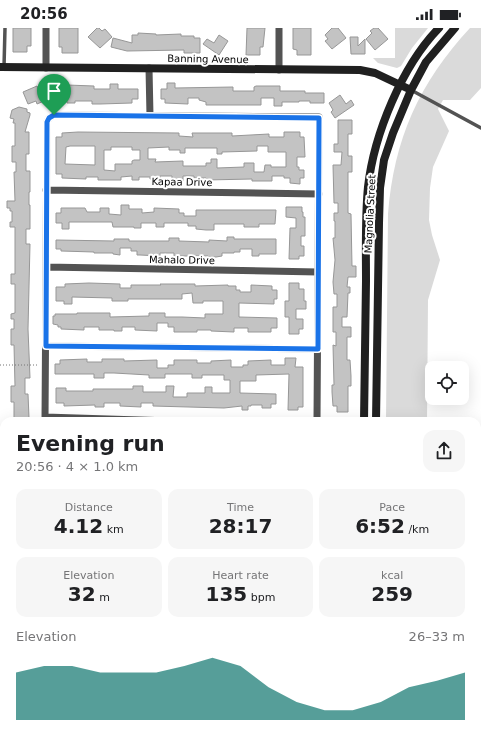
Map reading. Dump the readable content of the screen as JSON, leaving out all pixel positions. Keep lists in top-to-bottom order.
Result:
{
  "streets": {
    "main road": ["Banning Avenue", "Magnolia Street"],
    "street": ["Kapaa Drive", "Mahalo Drive"]
  },
  "crossings": [
    ["Banning Avenue", "Magnolia Street"]
  ],
  "page": {
    "status": "20:56",
    "heading": ["Evening run", "20:56 · 4 × 1.0 km"],
    "stats": [
      ["Distance", "4.12 km"],
      ["Time", "28:17"],
      ["Pace", "6:52 /km"],
      ["Elevation", "32 m"],
      ["Heart rate", "135 bpm"],
      ["kcal", "259"]
    ],
    "chart": ["Elevation", "26–33 m"]
  }
}
